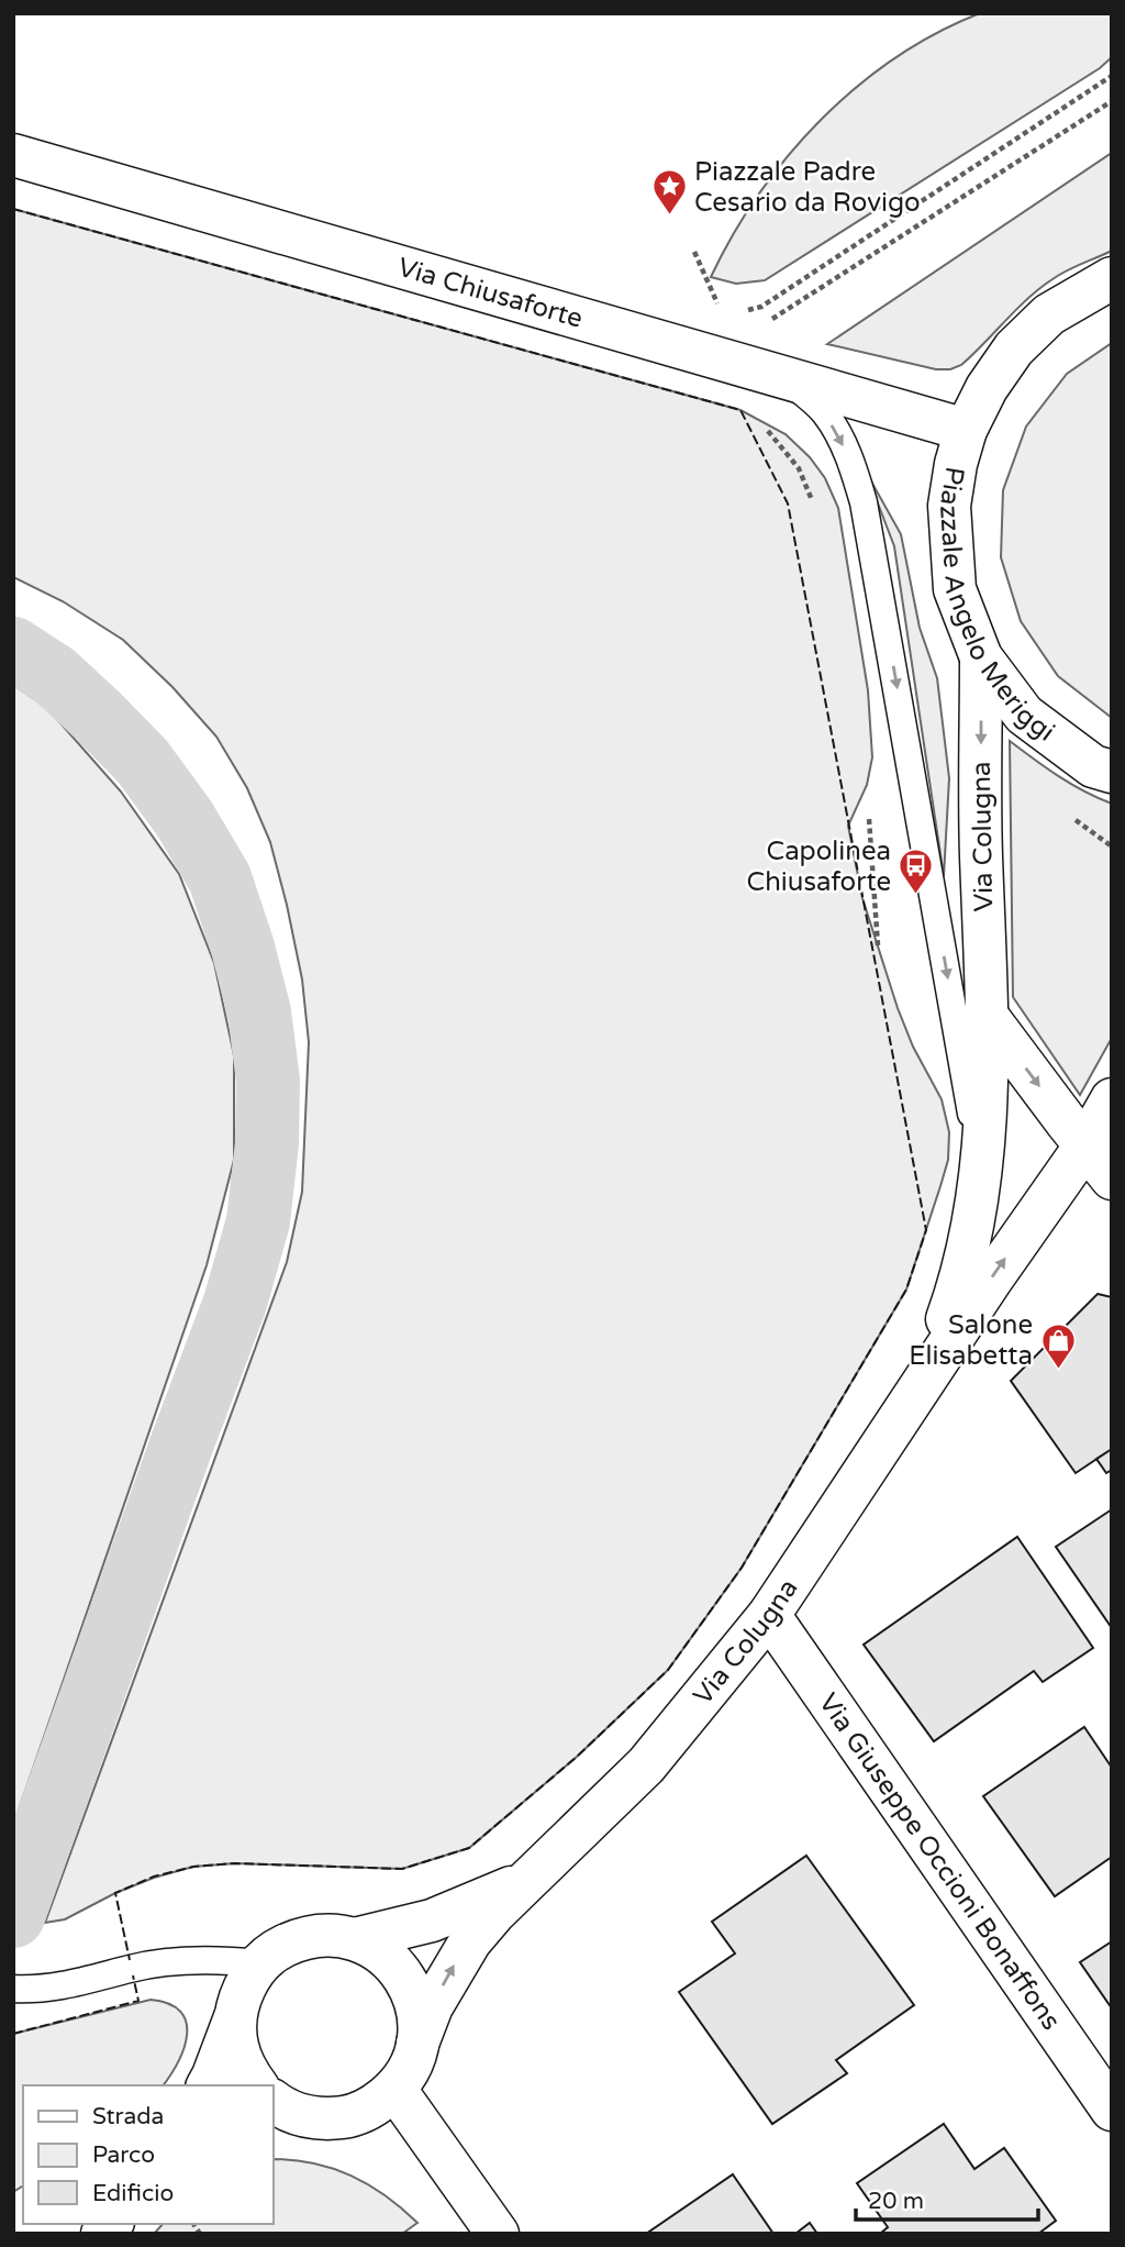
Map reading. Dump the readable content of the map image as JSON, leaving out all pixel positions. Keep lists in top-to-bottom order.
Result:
{
  "streets": {
    "street": [
      "Via Chiusaforte",
      "Piazzale Angelo Meriggi",
      "Via Colugna",
      "Via Giuseppe Occioni Bonaffons"
    ]
  },
  "crossings": [
    ["Via Chiusaforte", "Piazzale Angelo Meriggi"],
    ["Piazzale Angelo Meriggi", "Via Colugna"],
    ["Via Colugna", "Via Giuseppe Occioni Bonaffons"]
  ],
  "places": {
    "place": ["Piazzale Padre Cesario da Rovigo"],
    "bus stop": ["Capolinea Chiusaforte"],
    "shop": ["Salone Elisabetta"]
  },
  "legend": ["Strada", "Parco", "Edificio"],
  "scale_bar": "20 m"
}
